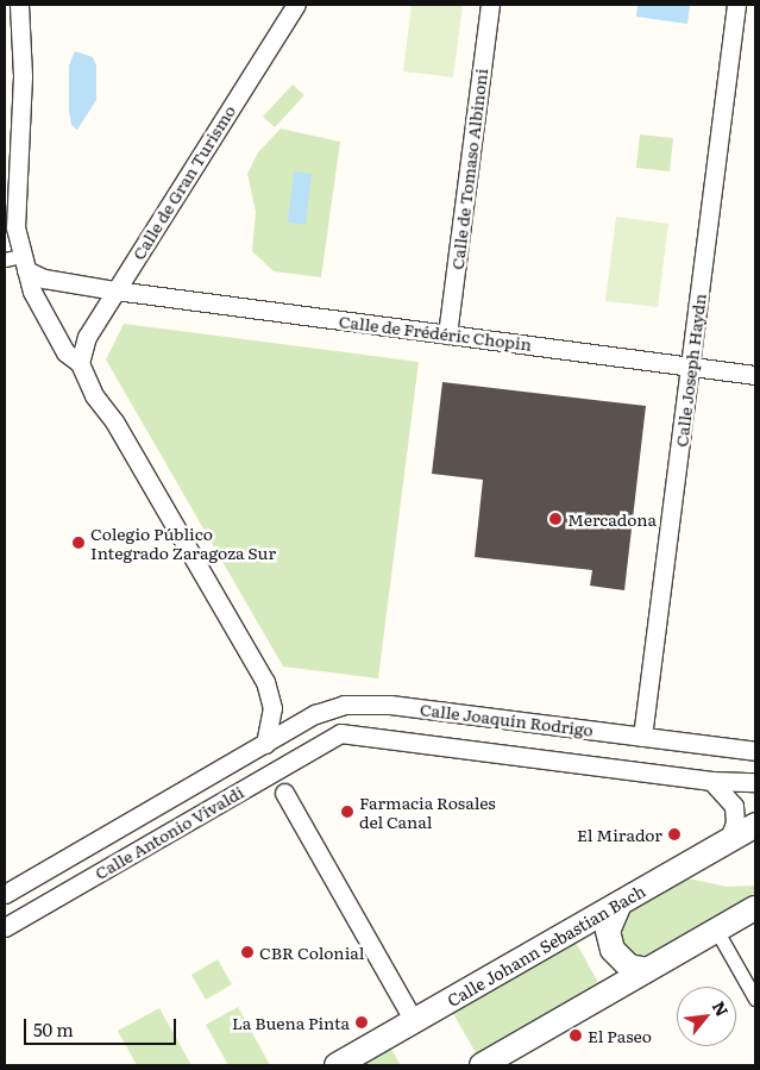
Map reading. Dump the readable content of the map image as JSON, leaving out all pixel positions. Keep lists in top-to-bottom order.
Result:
{
  "streets": {
    "street": [
      "Calle de Tomaso Albinoni",
      "Calle de Gran Turismo",
      "Calle de Frédéric Chopin",
      "Calle Joseph Haydn",
      "Calle Joaquín Rodrigo",
      "Calle Antonio Vivaldi",
      "Calle Johann Sebastian Bach"
    ]
  },
  "crossings": [
    ["Calle de Tomaso Albinoni", "Calle de Frédéric Chopin"],
    ["Calle de Gran Turismo", "Calle de Frédéric Chopin"],
    ["Calle de Frédéric Chopin", "Calle Joseph Haydn"],
    ["Calle Joseph Haydn", "Calle Joaquín Rodrigo"],
    ["Calle Joaquín Rodrigo", "Calle Antonio Vivaldi"]
  ],
  "places": [
    "Mercadona",
    "Colegio Público Integrado Zaragoza Sur",
    "Farmacia Rosales del Canal",
    "El Mirador",
    "CBR Colonial",
    "La Buena Pinta",
    "El Paseo"
  ],
  "scale_bar": "50 m",
  "north": "top right"
}
